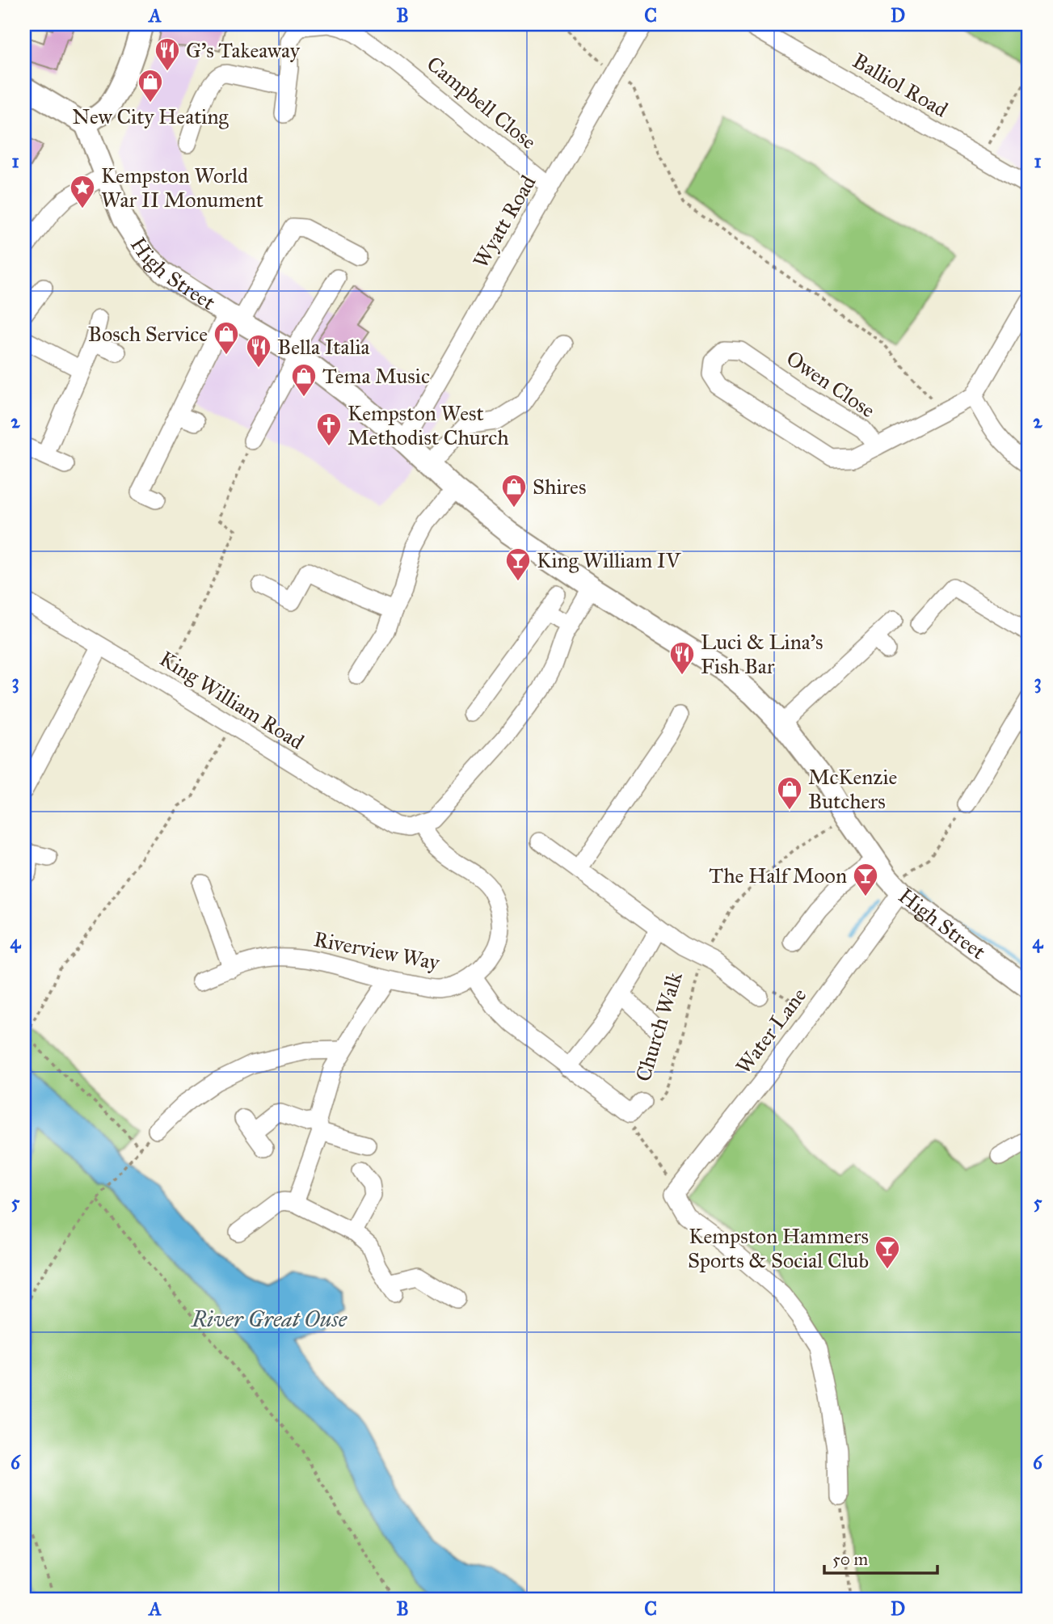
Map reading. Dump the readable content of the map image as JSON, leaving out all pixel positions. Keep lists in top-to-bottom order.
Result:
{
  "streets": {
    "main road": ["High Street"],
    "street": [
      "Balliol Road",
      "Campbell Close",
      "Wyatt Road",
      "Owen Close",
      "King William Road",
      "Riverview Way",
      "Water Lane"
    ],
    "path": ["Church Walk"]
  },
  "crossings": [
    ["Campbell Close", "Wyatt Road"],
    ["Wyatt Road", "High Street"],
    ["High Street", "Church Walk"],
    ["High Street", "Water Lane"],
    ["King William Road", "Riverview Way"]
  ],
  "water": ["River Great Ouse"],
  "places": {
    "restaurant": ["G's Takeaway", "Bella Italia", "Luci & Lina's Fish Bar"],
    "shop": [
      "New City Heating",
      "Bosch Service",
      "Tema Music",
      "Shires",
      "McKenzie Butchers"
    ],
    "place": ["Kempston World War II Monument"],
    "church": ["Kempston West Methodist Church"],
    "bar": ["King William IV", "The Half Moon", "Kempston Hammers Sports & Social Club"]
  },
  "scale_bar": "50 m",
  "grid": {
    "columns": [
      "A",
      "B",
      "C",
      "D"
    ],
    "rows": [
      "1",
      "2",
      "3",
      "4",
      "5",
      "6"
    ]
  }
}
